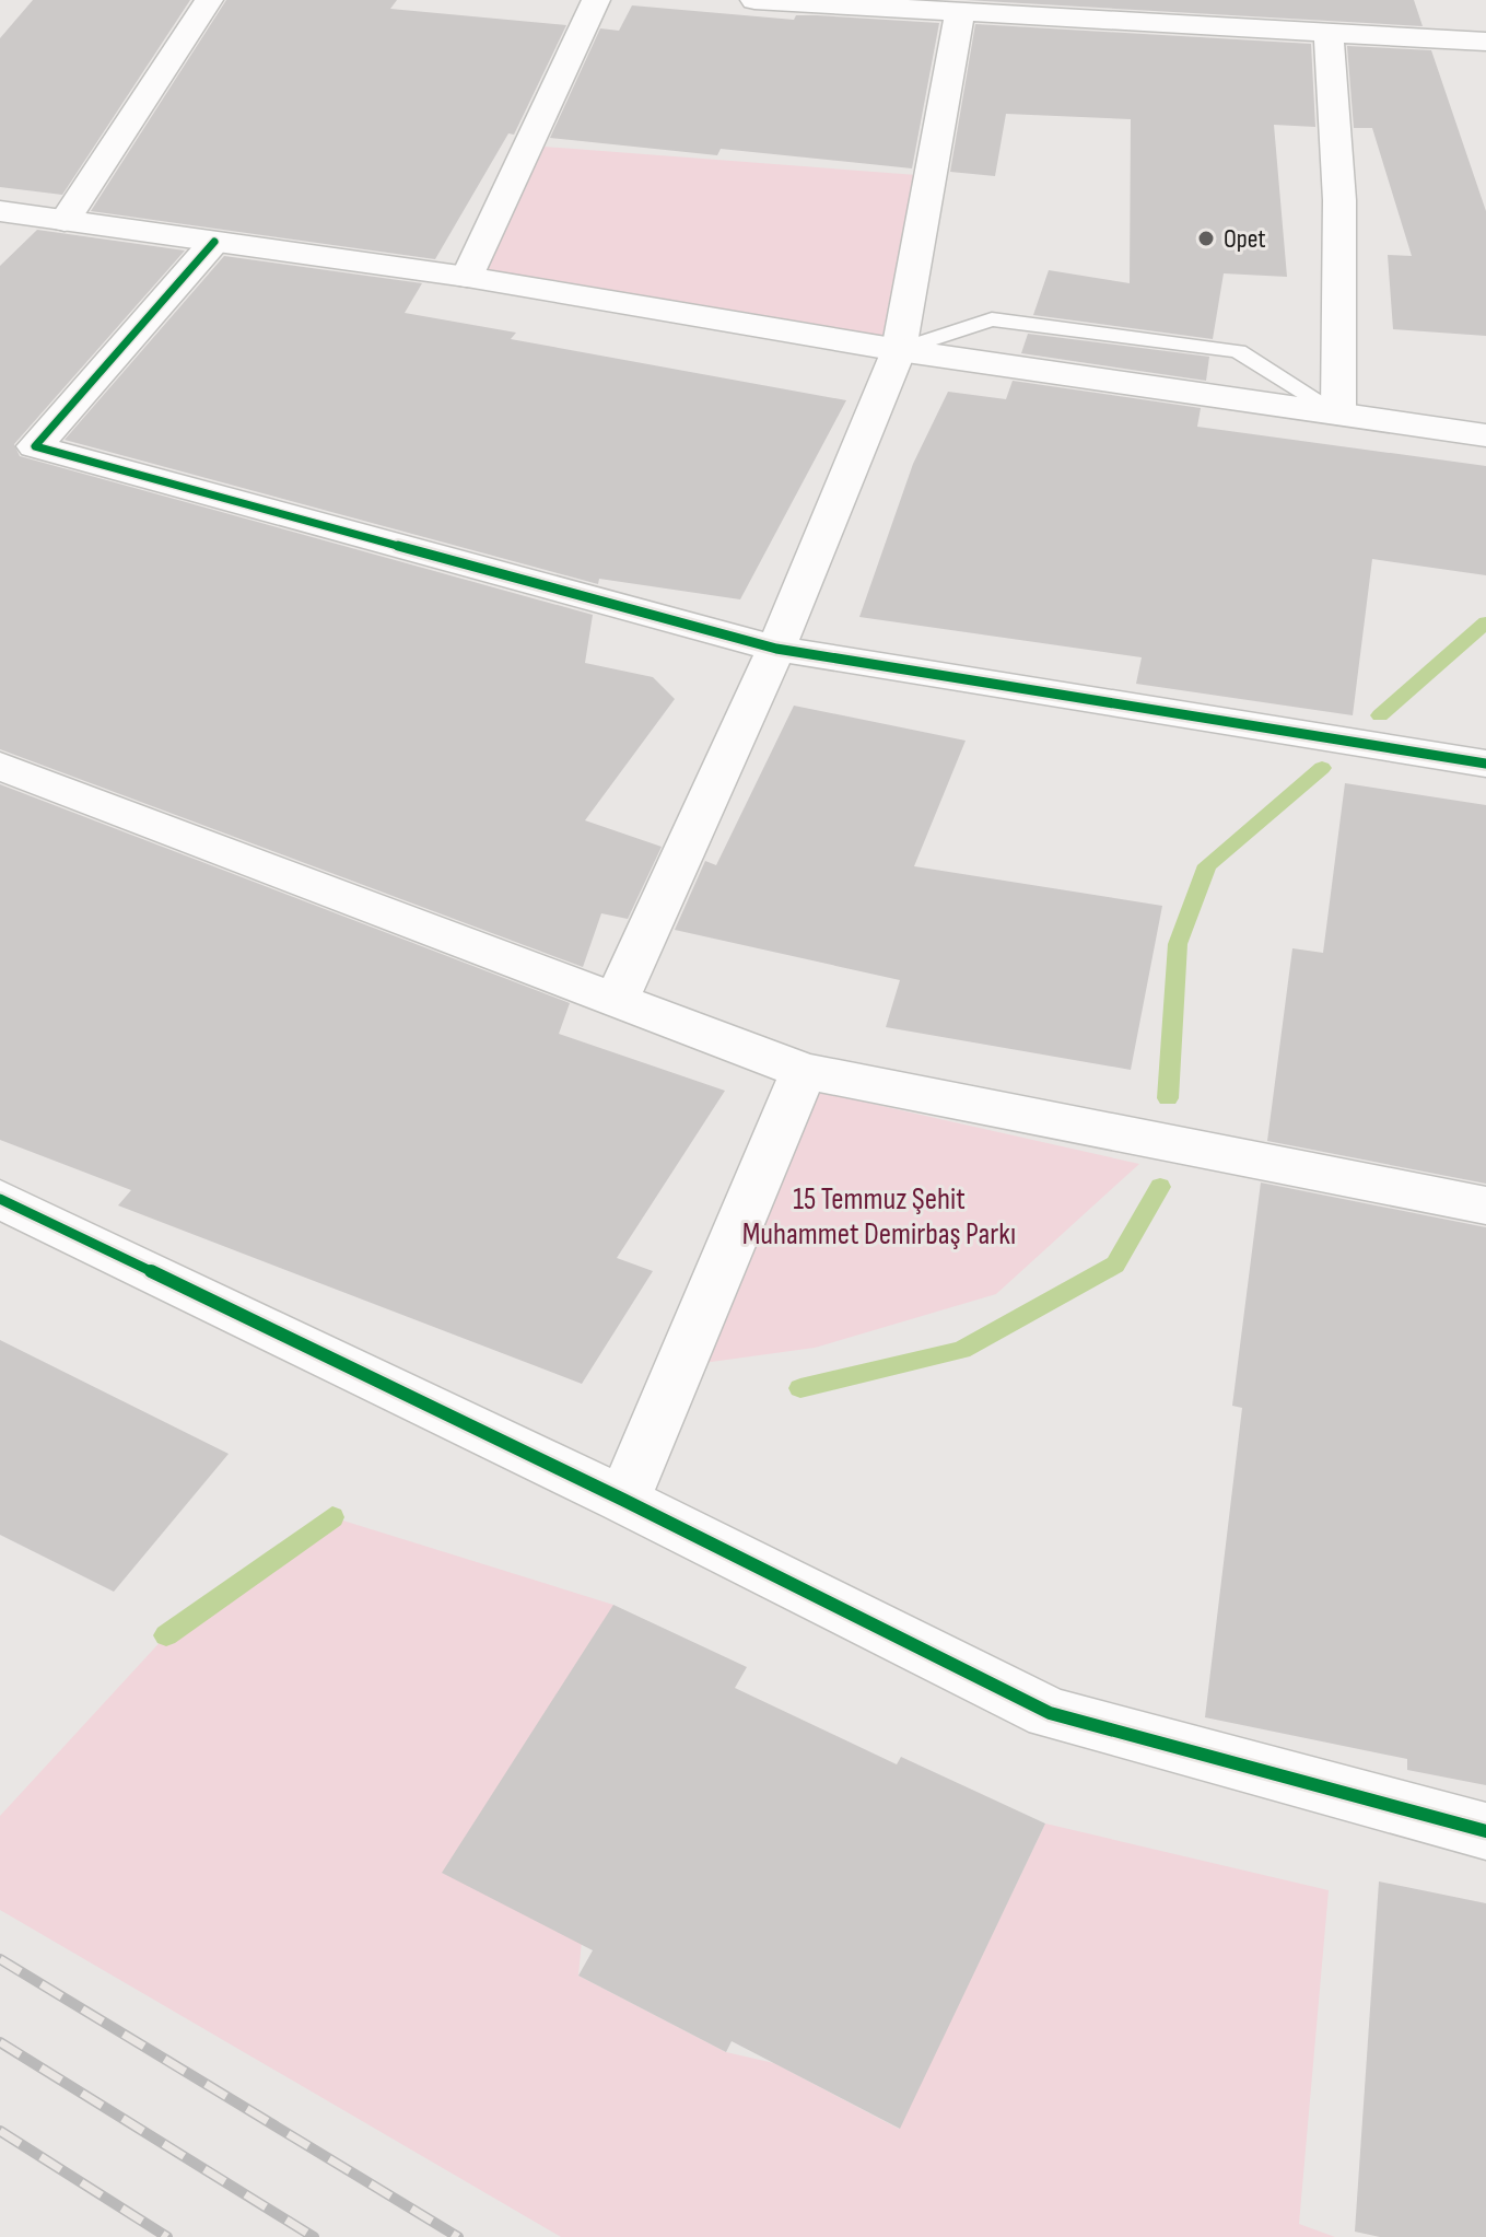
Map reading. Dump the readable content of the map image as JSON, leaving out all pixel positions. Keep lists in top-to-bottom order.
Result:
{
  "parks": ["15 Temmuz Şehit Muhammet Demirbaş Parkı"],
  "places": ["Opet"]
}
